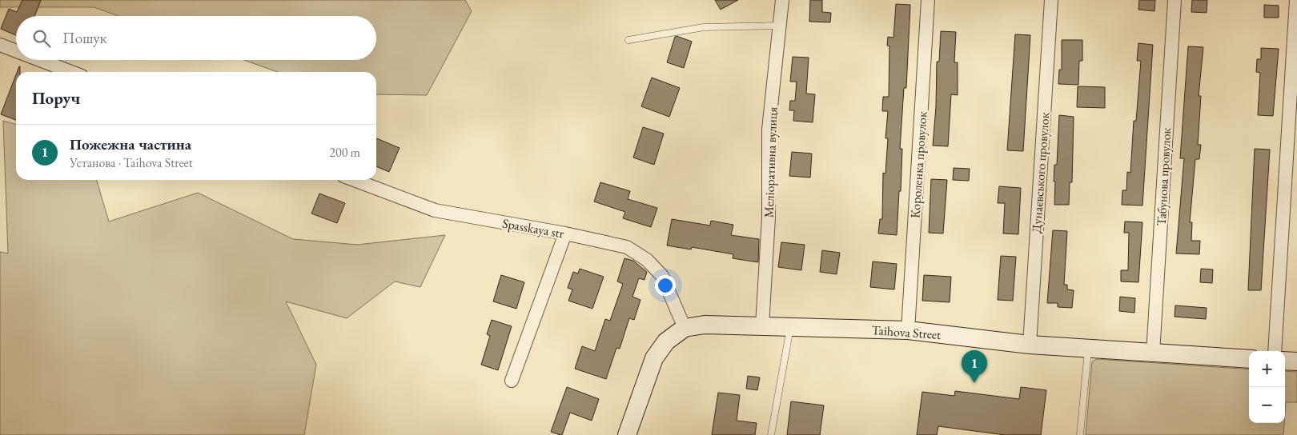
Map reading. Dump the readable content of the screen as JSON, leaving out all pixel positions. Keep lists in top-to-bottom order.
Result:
{
  "streets": {
    "street": [
      "Меліоративна вулиця",
      "Короленка провулок",
      "Дунаєвського провулок",
      "Табунова провулок",
      "Spasskaya str",
      "Taihova Street"
    ]
  },
  "crossings": [
    ["Меліоративна вулиця", "Taihova Street"],
    ["Короленка провулок", "Taihova Street"],
    ["Дунаєвського провулок", "Taihova Street"],
    ["Табунова провулок", "Taihova Street"],
    ["Spasskaya str", "Taihova Street"]
  ],
  "page": {
    "search": "Пошук",
    "heading": "Поруч",
    "list": [
      {
        "mark": "1",
        "name": "Пожежна частина",
        "note": "Установа · Taihova Street",
        "value": "200 m"
      }
    ],
    "pins": "1",
    "map_buttons": ["+", "−"]
  }
}
